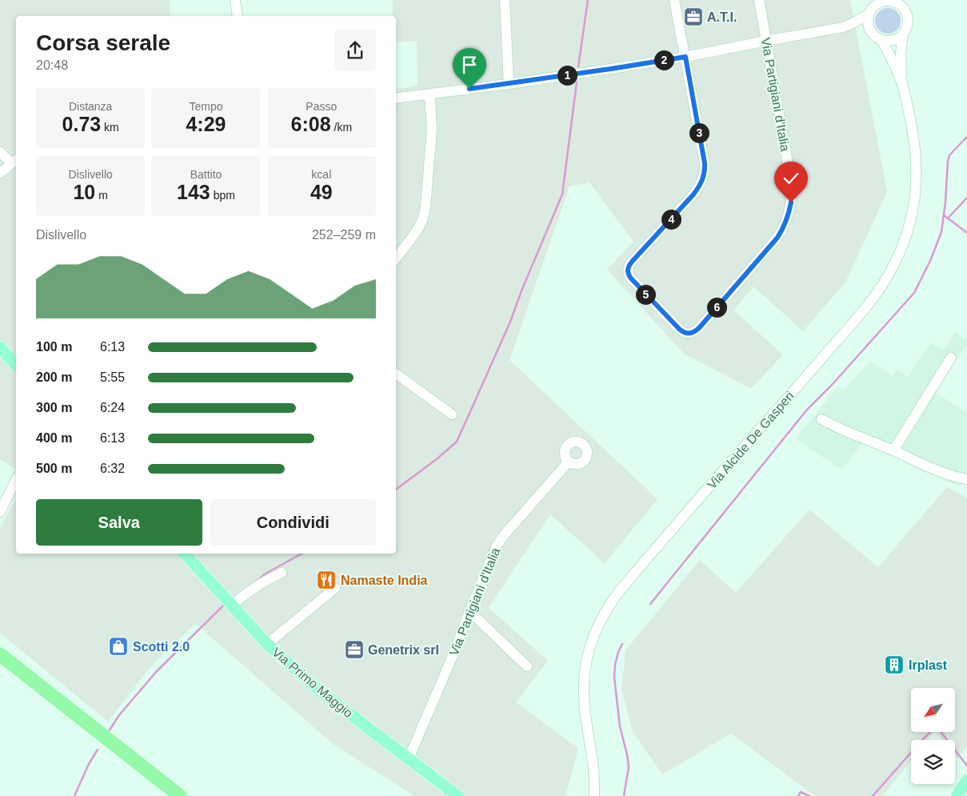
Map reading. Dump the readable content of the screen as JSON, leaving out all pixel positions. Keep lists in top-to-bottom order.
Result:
{
  "streets": {
    "main road": ["Via Primo Maggio"],
    "street": ["Via Partigiani d'Italia", "Via Alcide De Gasperi"]
  },
  "crossings": [
    ["Via Partigiani d'Italia", "Via Primo Maggio"]
  ],
  "places": {
    "office": ["A.T.I.", "Genetrix srl"],
    "restaurant": ["Namaste India"],
    "shop": ["Scotti 2.0"],
    "building": ["Irplast"]
  },
  "north": "bottom left",
  "page": {
    "heading": ["Corsa serale", "20:48"],
    "pins": [
      "2",
      "1",
      "3",
      "4",
      "5",
      "6"
    ],
    "stats": [
      ["Distanza", "0.73 km"],
      ["Tempo", "4:29"],
      ["Passo", "6:08 /km"],
      ["Dislivello", "10 m"],
      ["Battito", "143 bpm"],
      ["kcal", "49"]
    ],
    "chart": ["Dislivello", "252–259 m"],
    "list": [
      {
        "name": "100 m",
        "note": "6:13"
      },
      {
        "name": "200 m",
        "note": "5:55"
      },
      {
        "name": "300 m",
        "note": "6:24"
      },
      {
        "name": "400 m",
        "note": "6:13"
      },
      {
        "name": "500 m",
        "note": "6:32"
      }
    ],
    "buttons": ["Salva", "Condividi"]
  }
}
